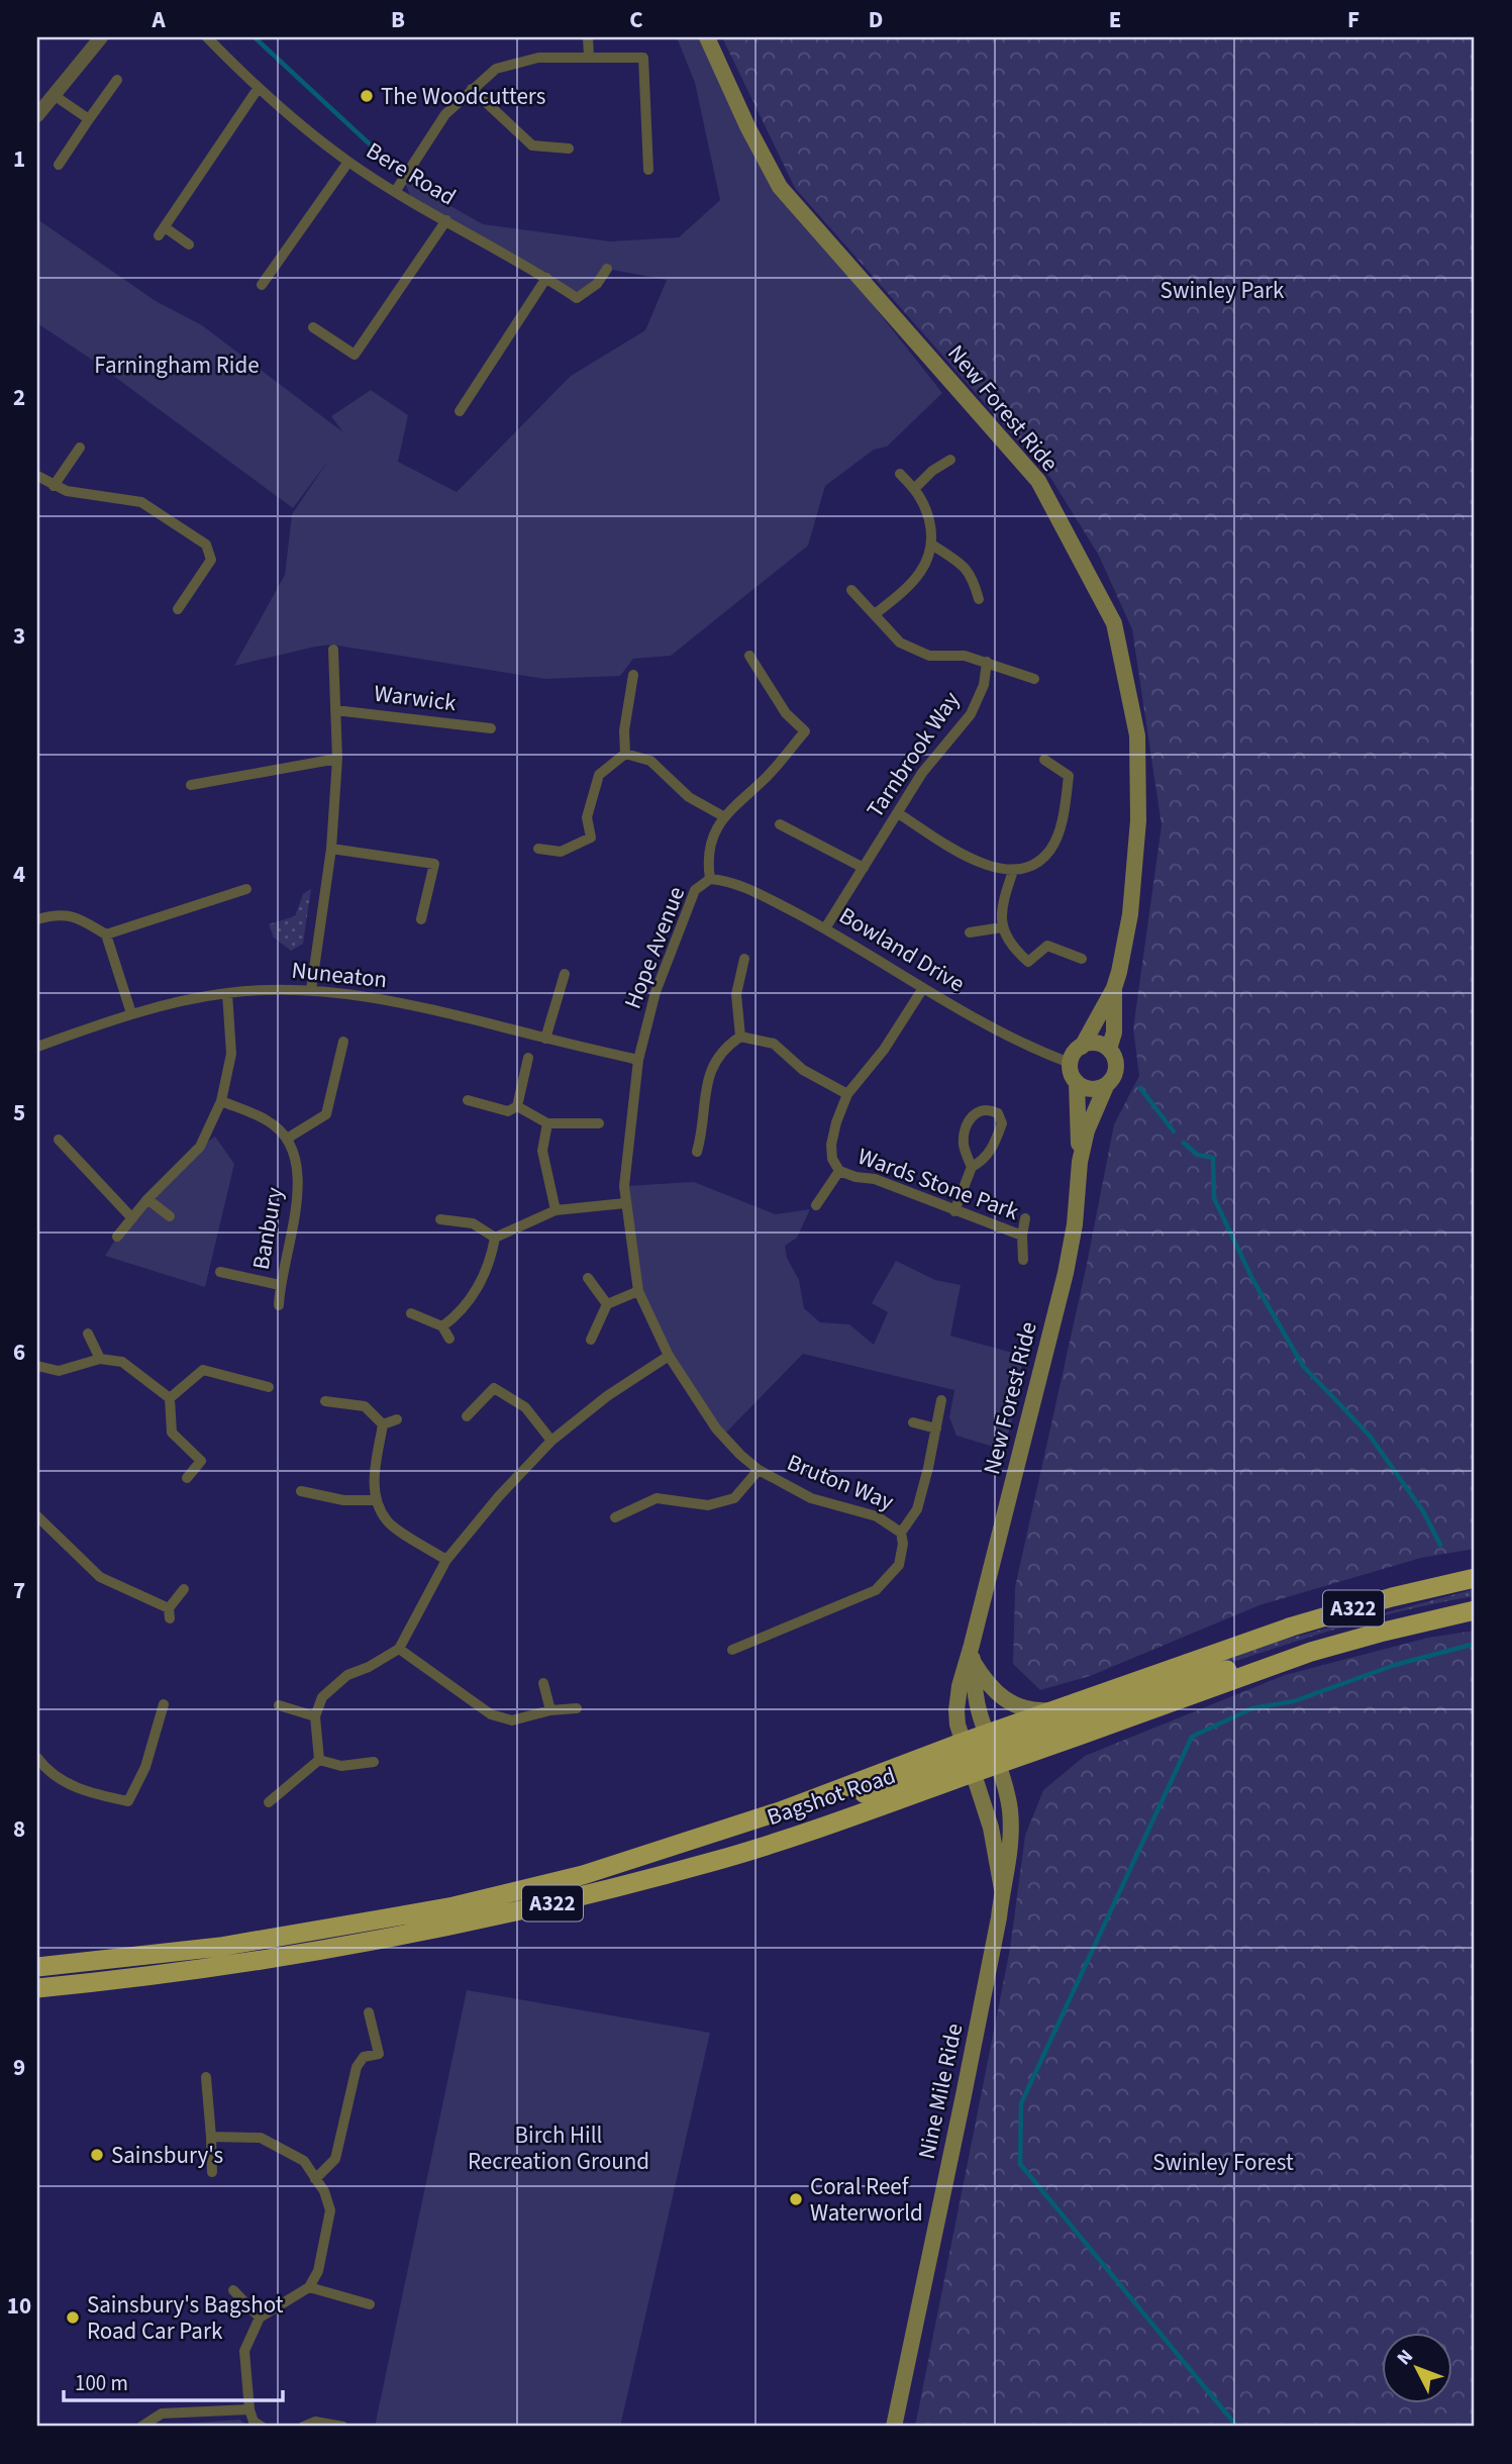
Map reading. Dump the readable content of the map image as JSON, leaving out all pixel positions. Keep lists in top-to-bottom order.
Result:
{
  "streets": {
    "highway": ["A322", "Bagshot Road"],
    "main road": ["New Forest Ride", "Nine Mile Ride"],
    "street": [
      "Bere Road",
      "Warwick",
      "Tarnbrook Way",
      "Hope Avenue",
      "Bowland Drive",
      "Nuneaton",
      "Wards Stone Park",
      "Banbury",
      "Bruton Way"
    ]
  },
  "crossings": [
    ["New Forest Ride", "Bowland Drive"],
    ["New Forest Ride", "Bagshot Road"],
    ["New Forest Ride", "Nine Mile Ride"],
    ["Tarnbrook Way", "Bowland Drive"],
    ["Hope Avenue", "Bowland Drive"],
    ["Hope Avenue", "Nuneaton"],
    ["Hope Avenue", "Bruton Way"],
    ["Nuneaton", "Bruton Way"],
    ["Bagshot Road", "Nine Mile Ride"]
  ],
  "parks": [
    "Swinley Park",
    "Farningham Ride",
    "Birch Hill Recreation Ground",
    "Swinley Forest"
  ],
  "places": [
    "The Woodcutters",
    "Sainsbury's",
    "Coral Reef Waterworld",
    "Sainsbury's Bagshot Road Car Park"
  ],
  "scale_bar": "100 m",
  "north": "top left",
  "grid": {
    "columns": [
      "A",
      "B",
      "C",
      "D",
      "E",
      "F"
    ],
    "rows": [
      "1",
      "2",
      "3",
      "4",
      "5",
      "6",
      "7",
      "8",
      "9",
      "10"
    ]
  }
}
